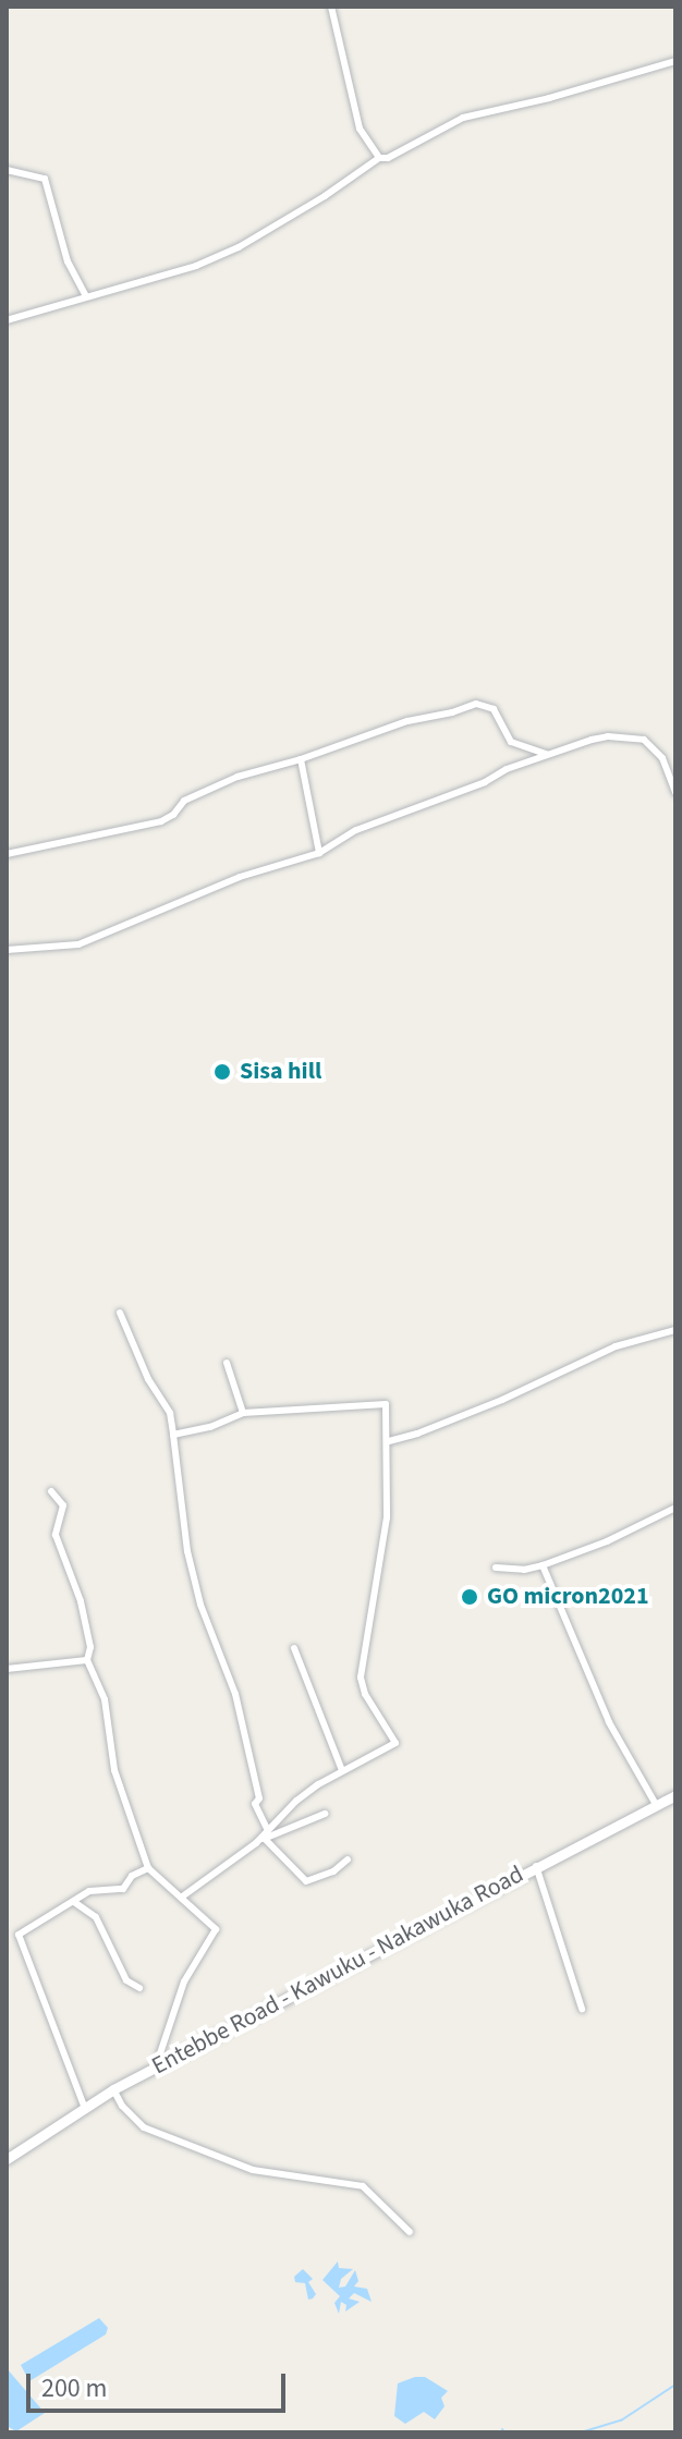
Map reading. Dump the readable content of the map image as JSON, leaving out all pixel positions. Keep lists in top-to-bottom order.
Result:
{
  "streets": {
    "main road": ["Entebbe Road - Kawuku - Nakawuka Road"]
  },
  "places": ["Sisa hill", "GO micron2021"],
  "scale_bar": "200 m"
}
